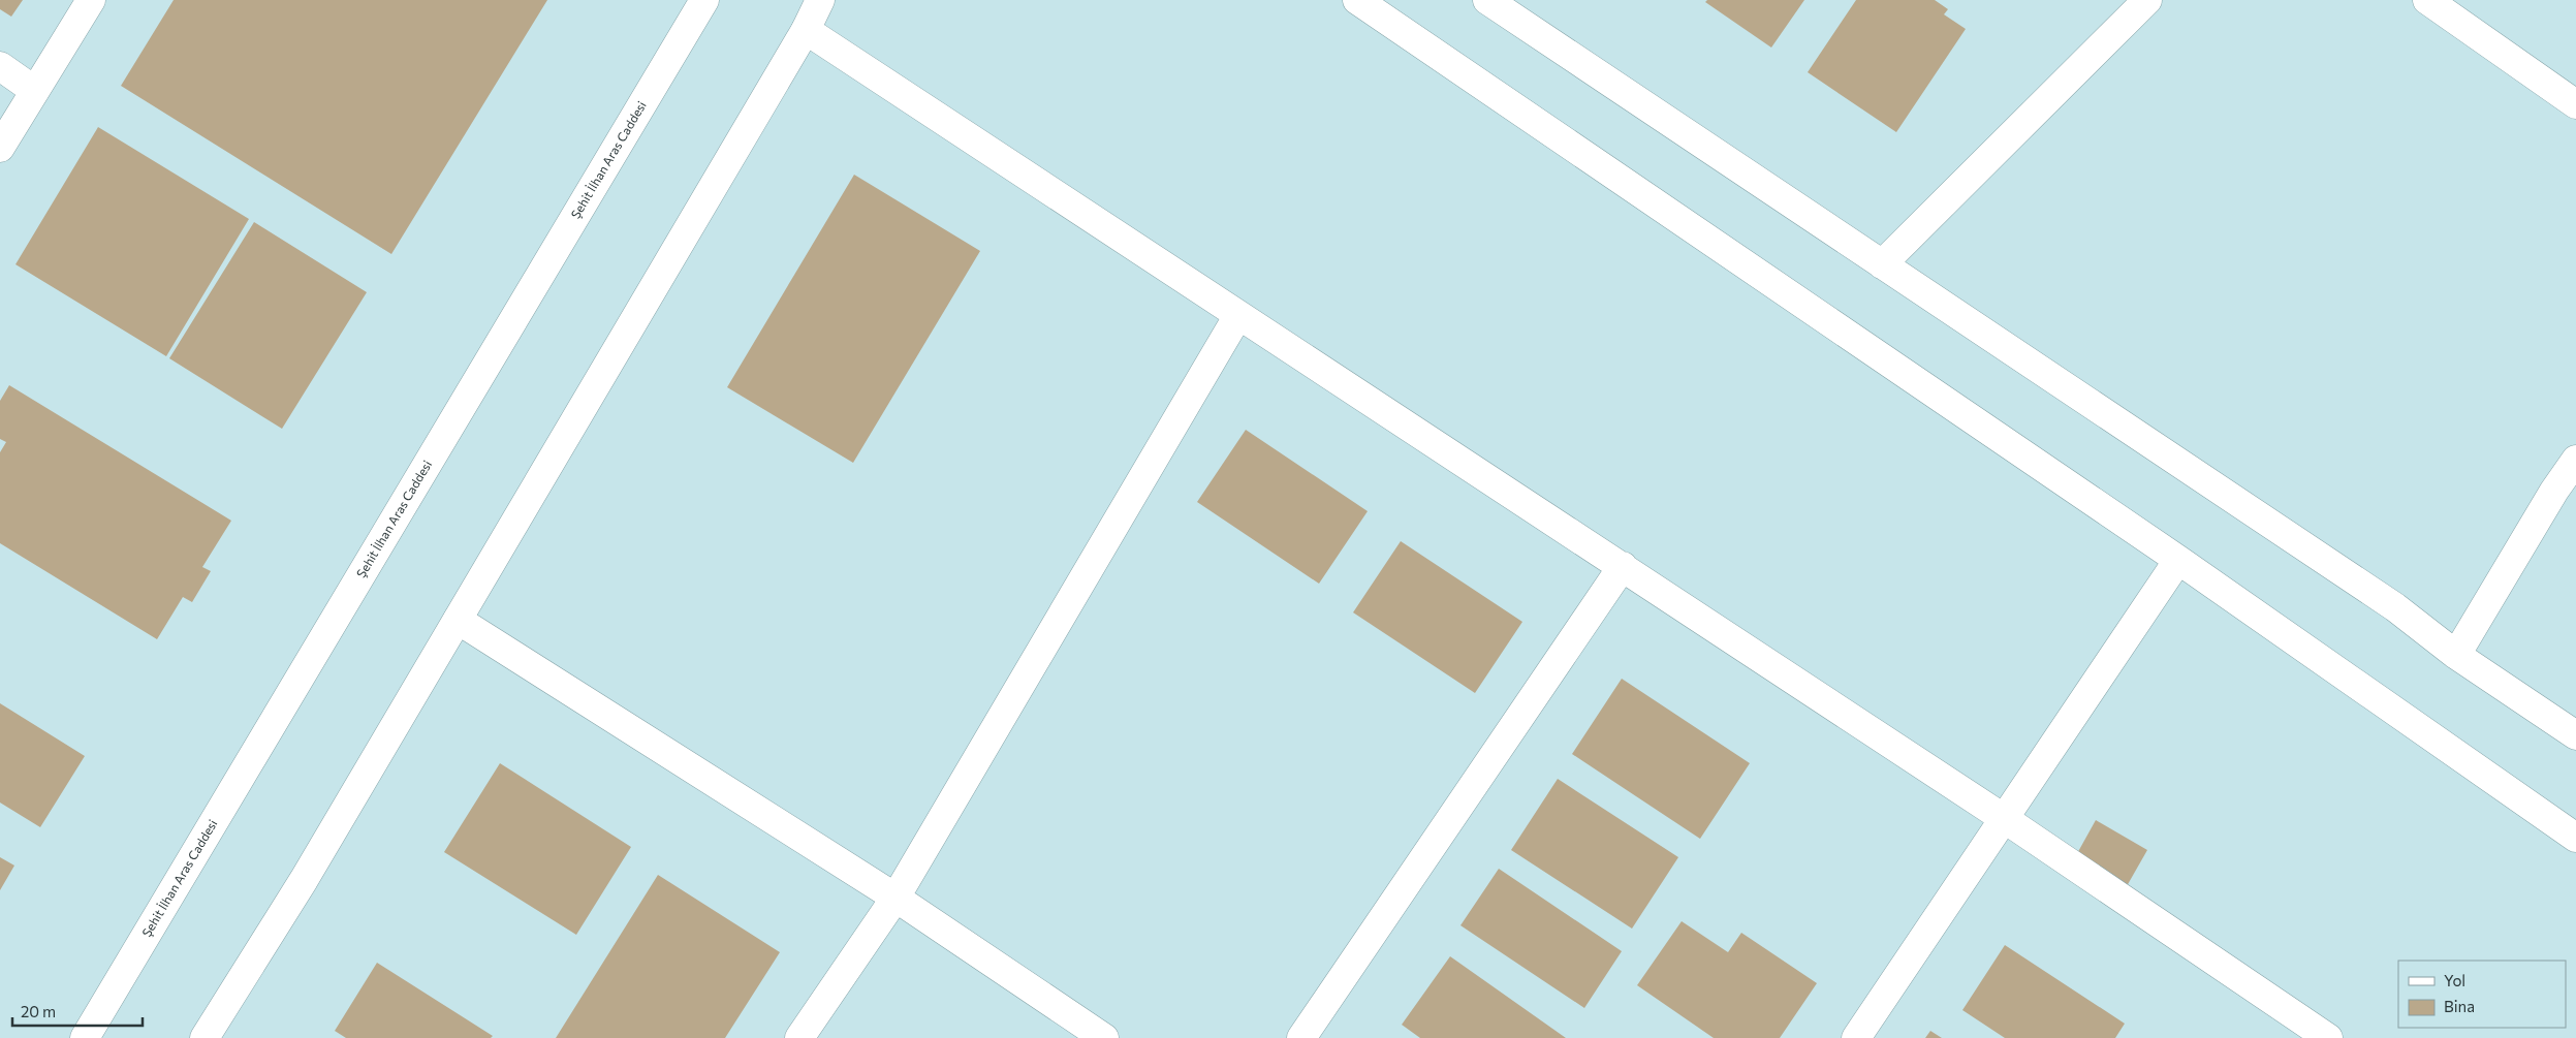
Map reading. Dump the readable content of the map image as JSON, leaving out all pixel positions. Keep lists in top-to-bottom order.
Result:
{
  "streets": {
    "street": ["Şehit İlhan Aras Caddesi"]
  },
  "legend": ["Yol", "Bina"],
  "scale_bar": "20 m"
}
